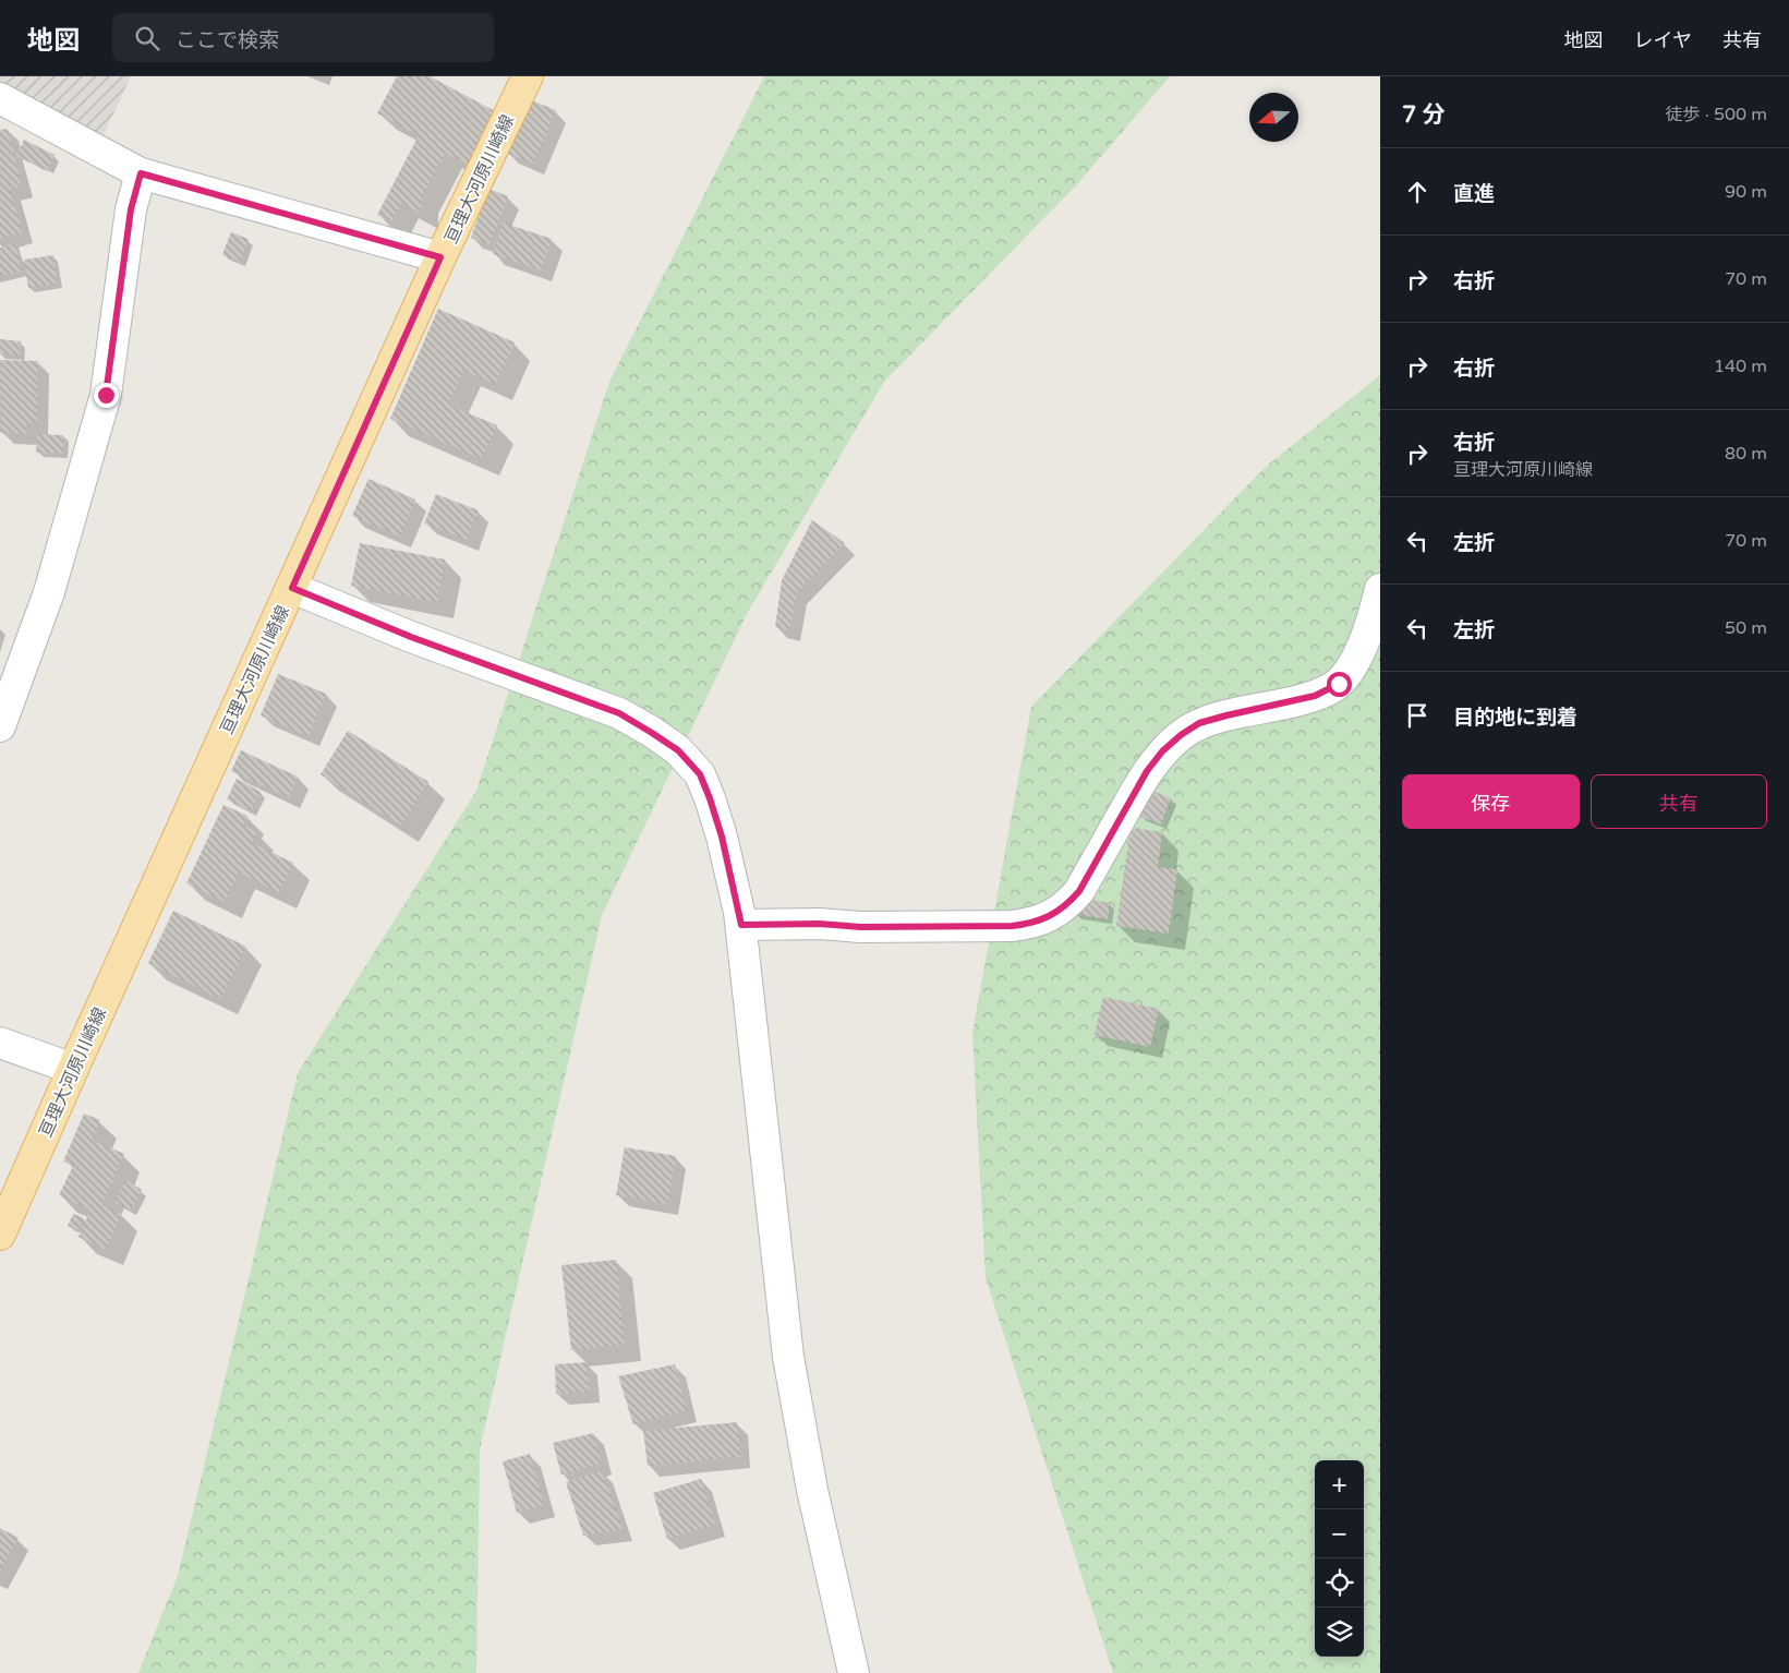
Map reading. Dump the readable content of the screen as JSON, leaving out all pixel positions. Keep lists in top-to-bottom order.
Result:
{
  "streets": {
    "main road": ["亘理大河原川崎線"]
  },
  "north": "left",
  "page": {
    "header": "地図",
    "search": "ここで検索",
    "nav": ["地図", "レイヤ", "共有"],
    "heading": ["7 分", "徒歩 · 500 m"],
    "list": [
      ["直進", "90 m"],
      ["右折", "70 m"],
      ["右折", "140 m"],
      ["右折", "亘理大河原川崎線", "80 m"],
      ["左折", "70 m"],
      ["左折", "50 m"],
      "目的地に到着"
    ],
    "buttons": ["保存", "共有"],
    "map_buttons": ["+", "−"]
  }
}
